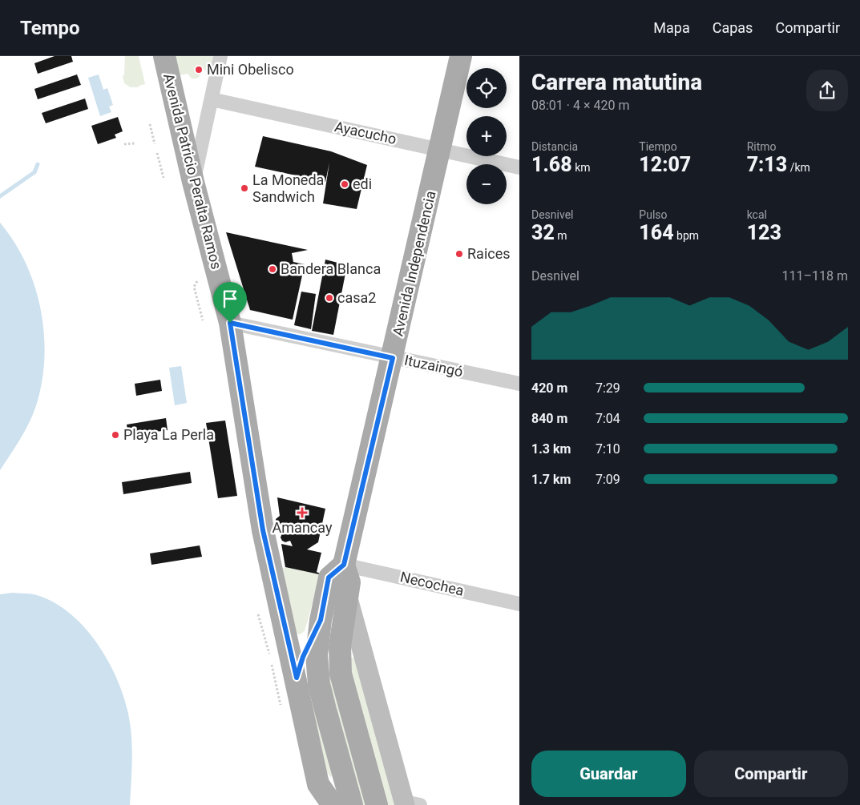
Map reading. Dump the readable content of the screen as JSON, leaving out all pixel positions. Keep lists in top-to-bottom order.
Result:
{
  "streets": {
    "main road": ["Avenida Patricio Peralta Ramos", "Avenida Independencia"],
    "street": ["Ayacucho", "Ituzaingó", "Necochea"]
  },
  "crossings": [
    ["Ayacucho", "Avenida Independencia"],
    ["Avenida Patricio Peralta Ramos", "Ituzaingó"],
    ["Avenida Independencia", "Ituzaingó"],
    ["Avenida Independencia", "Necochea"]
  ],
  "places": {
    "other": [
      "Mini Obelisco",
      "edi",
      "La Moneda Sandwich",
      "Raices",
      "Bandera Blanca",
      "casa2",
      "Playa La Perla"
    ],
    "health": ["Amancay"]
  },
  "page": {
    "header": "Tempo",
    "nav": ["Mapa", "Capas", "Compartir"],
    "heading": ["Carrera matutina", "08:01 · 4 × 420 m"],
    "map_buttons": ["+", "−"],
    "stats": [
      ["Distancia", "1.68 km"],
      ["Tiempo", "12:07"],
      ["Ritmo", "7:13 /km"],
      ["Desnivel", "32 m"],
      ["Pulso", "164 bpm"],
      ["kcal", "123"]
    ],
    "chart": ["Desnivel", "111–118 m"],
    "list": [
      {
        "name": "420 m",
        "note": "7:29"
      },
      {
        "name": "840 m",
        "note": "7:04"
      },
      {
        "name": "1.3 km",
        "note": "7:10"
      },
      {
        "name": "1.7 km",
        "note": "7:09"
      }
    ],
    "buttons": ["Guardar", "Compartir"]
  }
}
